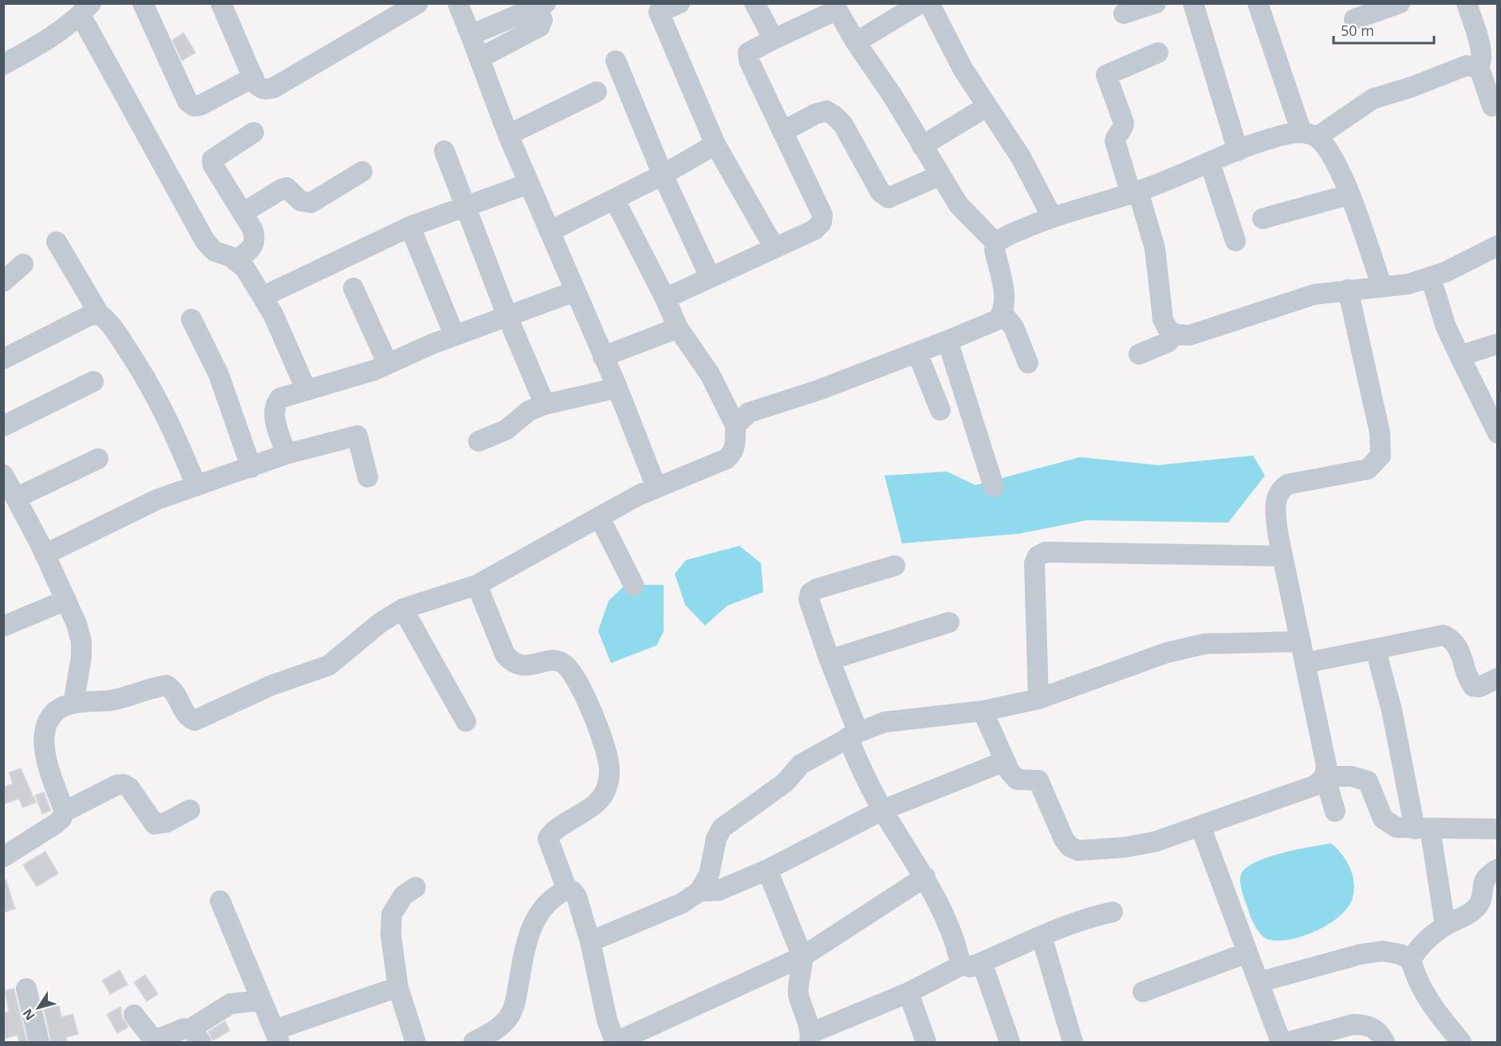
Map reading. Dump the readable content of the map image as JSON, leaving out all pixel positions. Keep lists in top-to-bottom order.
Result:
{
  "scale_bar": "50 m",
  "north": "bottom left"
}
